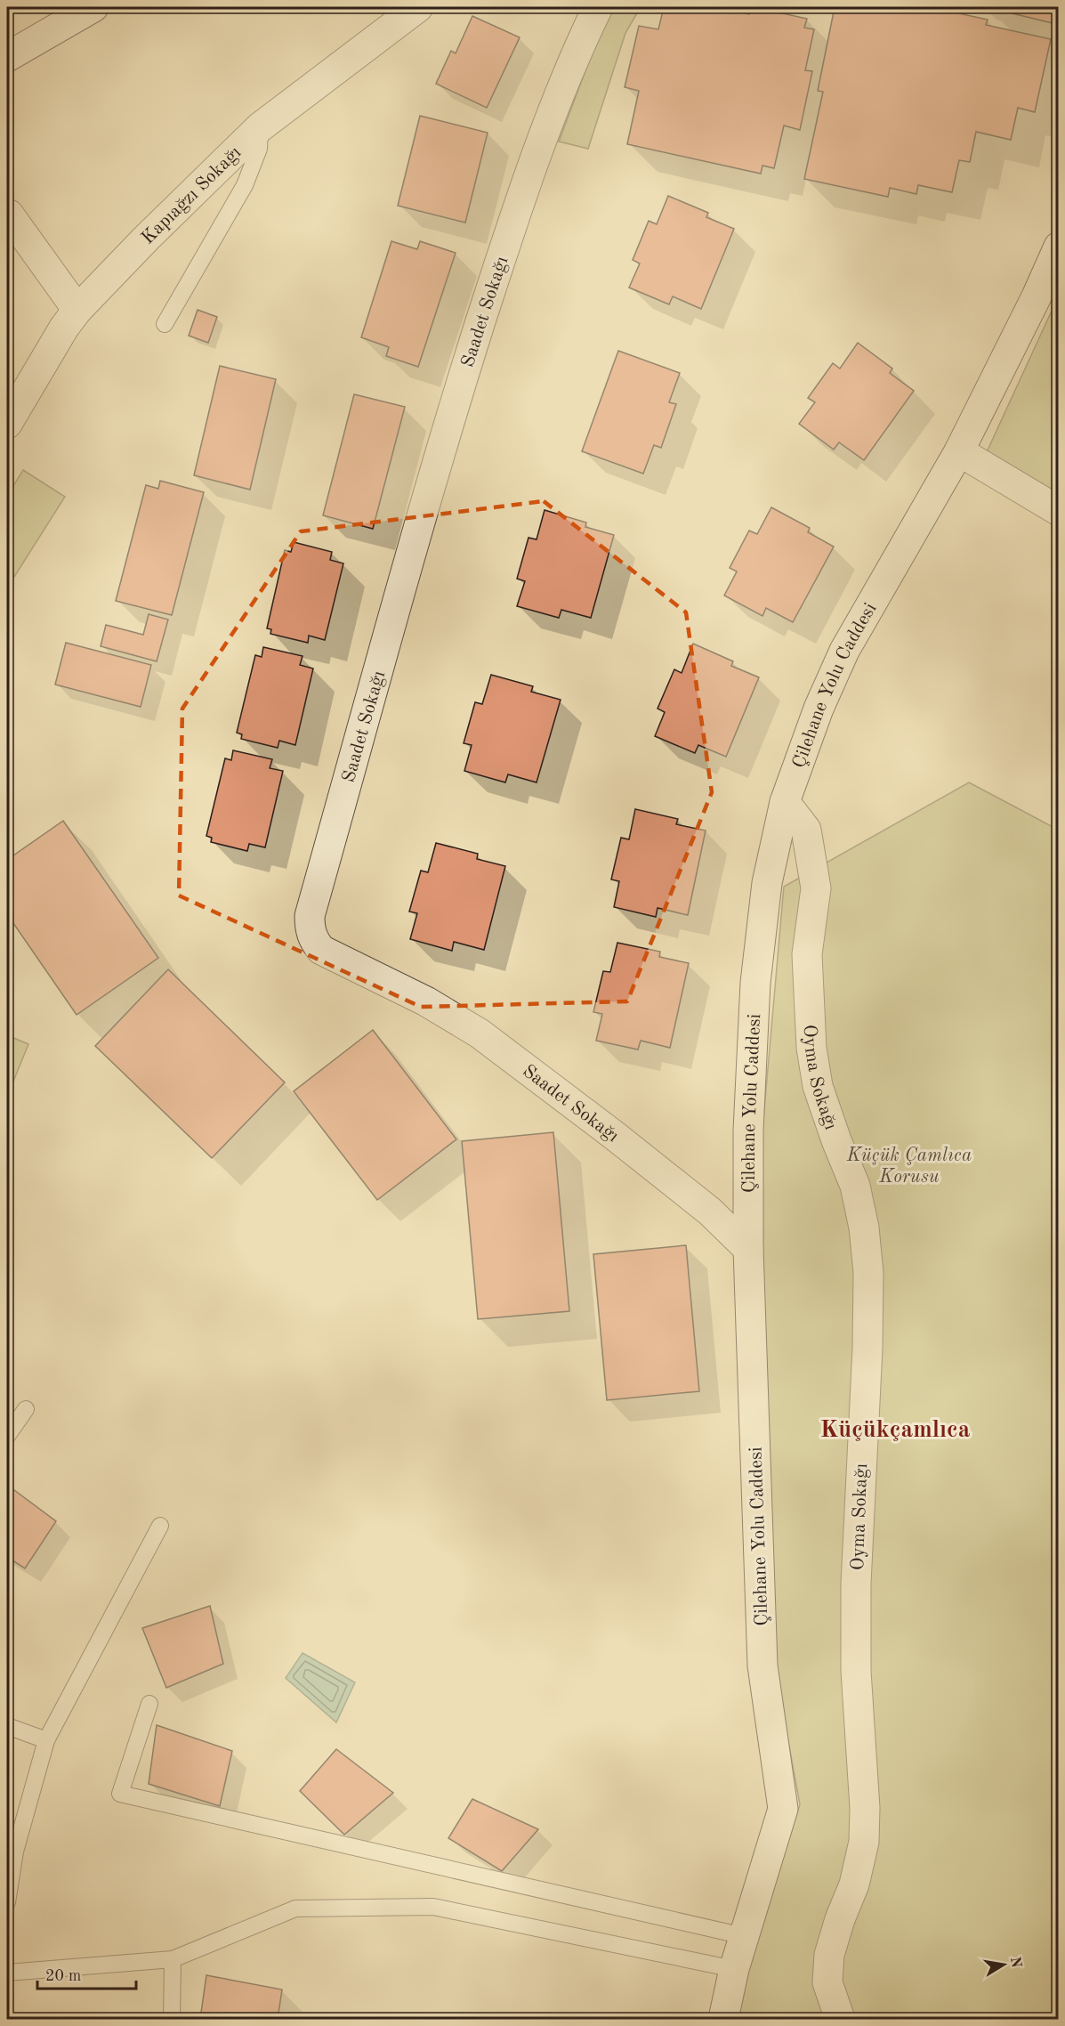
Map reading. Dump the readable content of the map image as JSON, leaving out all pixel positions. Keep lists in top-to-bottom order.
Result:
{
  "streets": {
    "street": [
      "Kapıağzı Sokağı",
      "Saadet Sokağı",
      "Çilehane Yolu Caddesi",
      "Oyma Sokağı"
    ]
  },
  "crossings": [
    ["Saadet Sokağı", "Çilehane Yolu Caddesi"],
    ["Çilehane Yolu Caddesi", "Oyma Sokağı"]
  ],
  "districts": ["Küçükçamlıca"],
  "parks": ["Küçük Çamlıca Korusu"],
  "scale_bar": "20 m",
  "north": "right"
}
